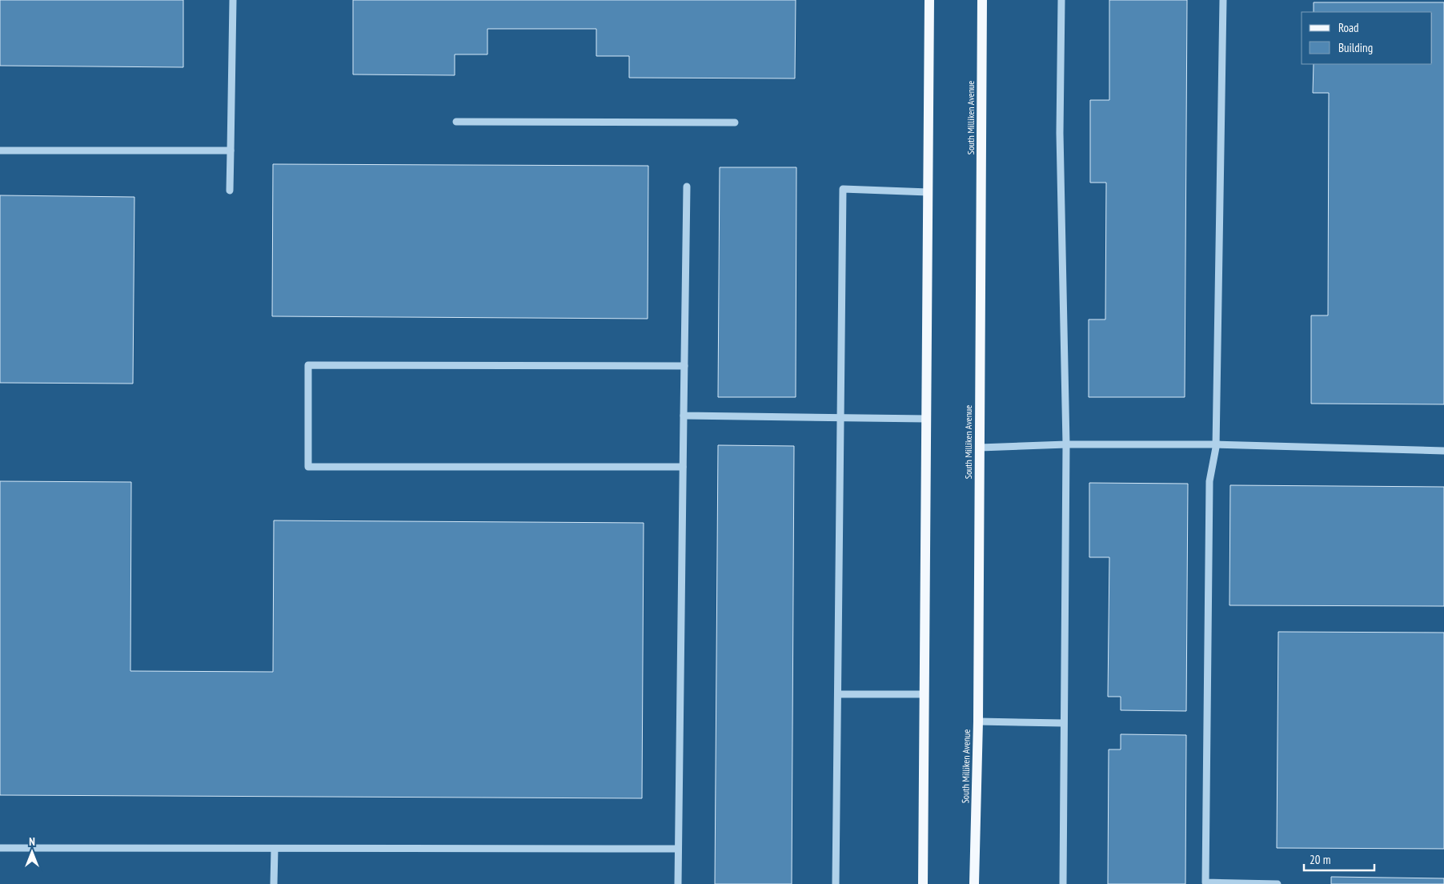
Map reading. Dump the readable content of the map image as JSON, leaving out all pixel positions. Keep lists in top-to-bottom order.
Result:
{
  "streets": {
    "main road": ["South Milliken Avenue"]
  },
  "legend": ["Road", "Building"],
  "scale_bar": "20 m",
  "north": "top"
}
